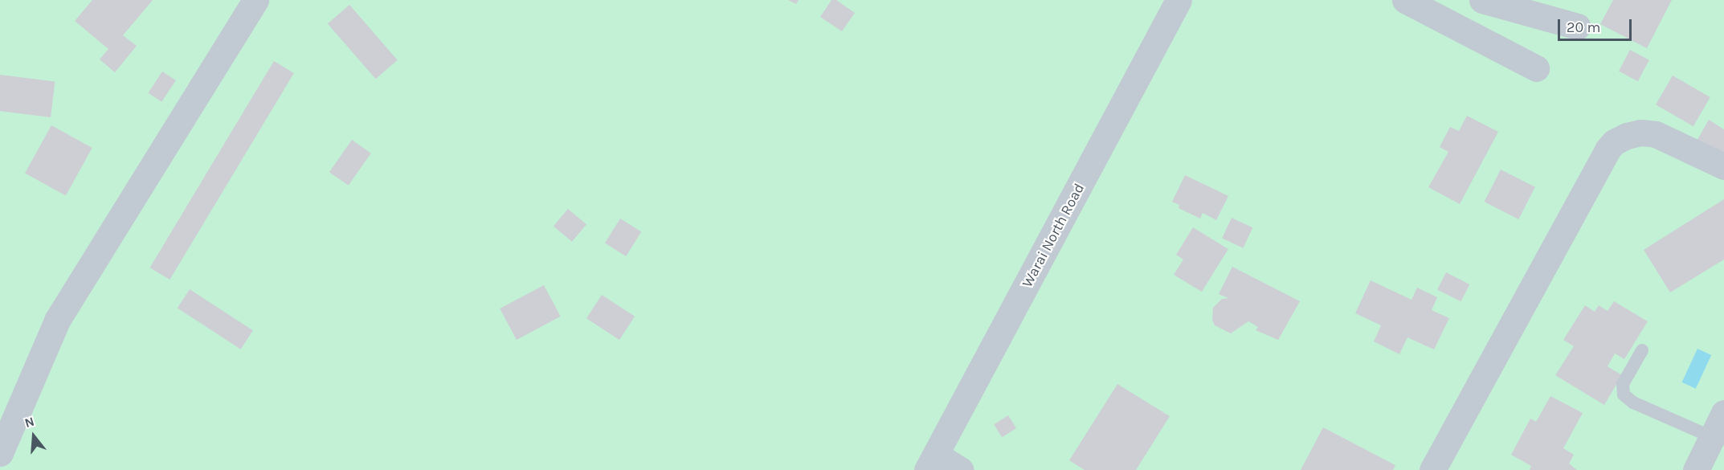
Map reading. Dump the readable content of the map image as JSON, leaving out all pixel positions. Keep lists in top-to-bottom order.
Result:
{
  "streets": {
    "street": ["Warai North Road"]
  },
  "scale_bar": "20 m",
  "north": "top"
}
